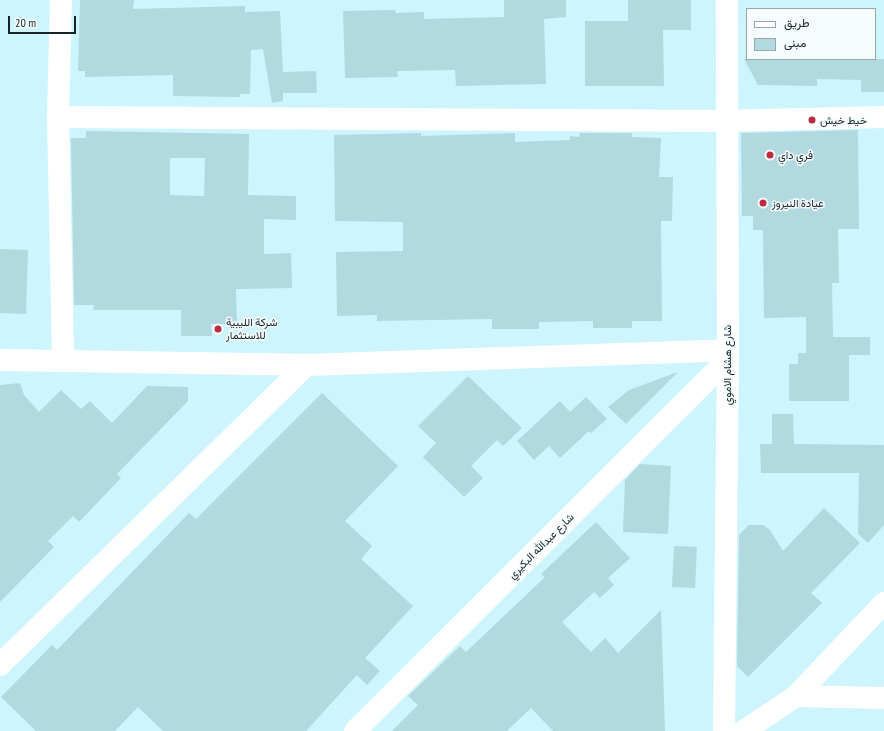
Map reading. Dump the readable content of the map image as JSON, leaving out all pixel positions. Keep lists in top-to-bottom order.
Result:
{
  "streets": {
    "street": ["شارع هشام الاموي", "شارع عبدالله البكيري"]
  },
  "crossings": [
    ["شارع هشام الاموي", "شارع عبدالله البكيري"]
  ],
  "places": [
    "خيط خيش",
    "فري داي",
    "عيادة النيروز",
    "شركة الليبية للاستثمار"
  ],
  "legend": ["طريق", "مبنى"],
  "scale_bar": "20 m"
}
